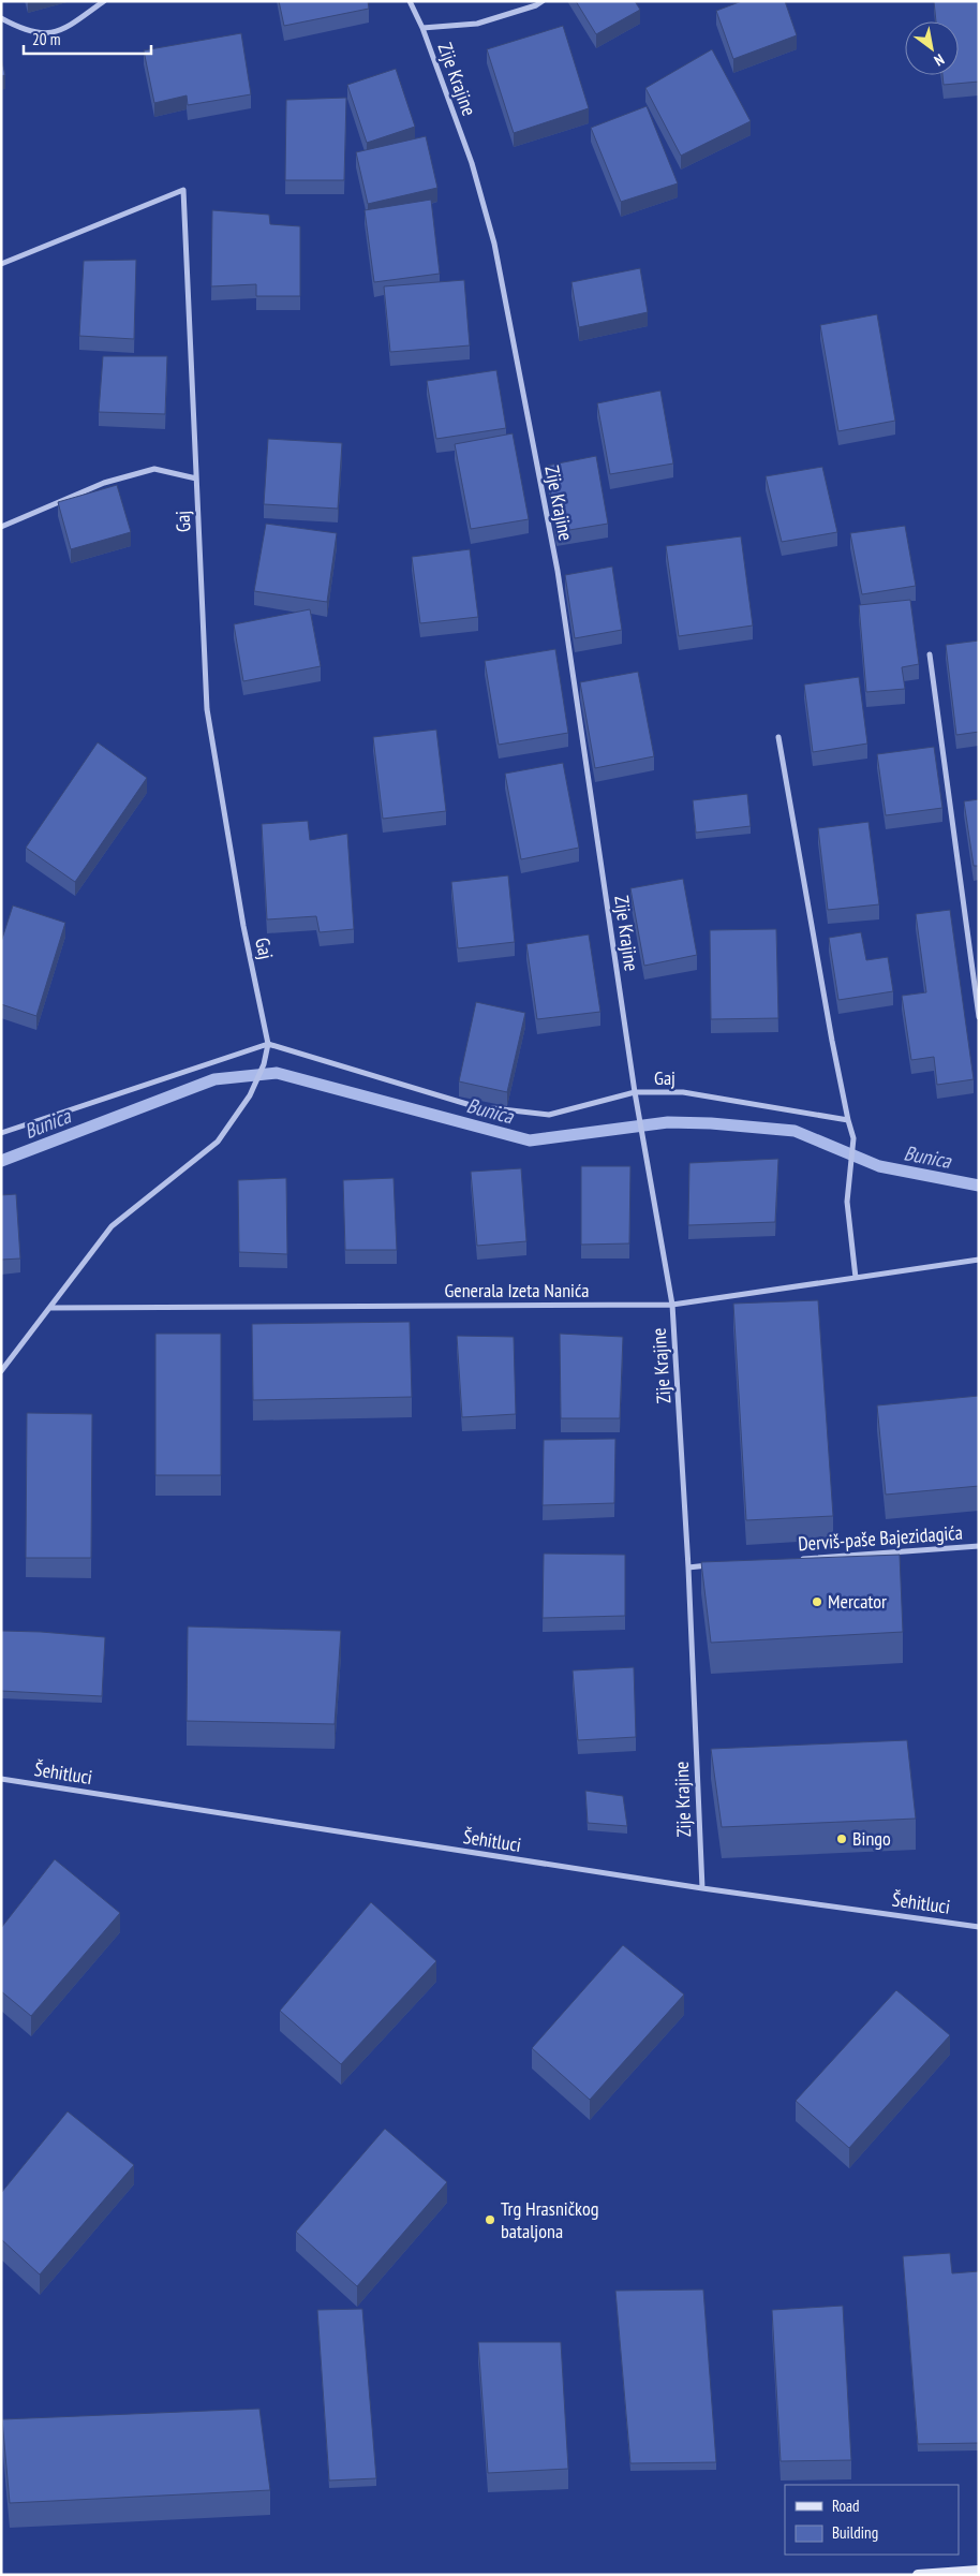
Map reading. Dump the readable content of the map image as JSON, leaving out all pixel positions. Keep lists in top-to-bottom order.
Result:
{
  "streets": {
    "street": [
      "Zije Krajine",
      "Gaj",
      "Generala Izeta Nanića",
      "Derviš-paše Bajezidagića",
      "Šehitluci"
    ]
  },
  "crossings": [
    ["Zije Krajine", "Gaj"],
    ["Zije Krajine", "Generala Izeta Nanića"],
    ["Zije Krajine", "Šehitluci"],
    ["Gaj", "Generala Izeta Nanića"]
  ],
  "water": ["Bunica"],
  "places": ["Mercator", "Bingo", "Trg Hrasničkog bataljona"],
  "legend": ["Road", "Building"],
  "scale_bar": "20 m",
  "north": "bottom right"
}
